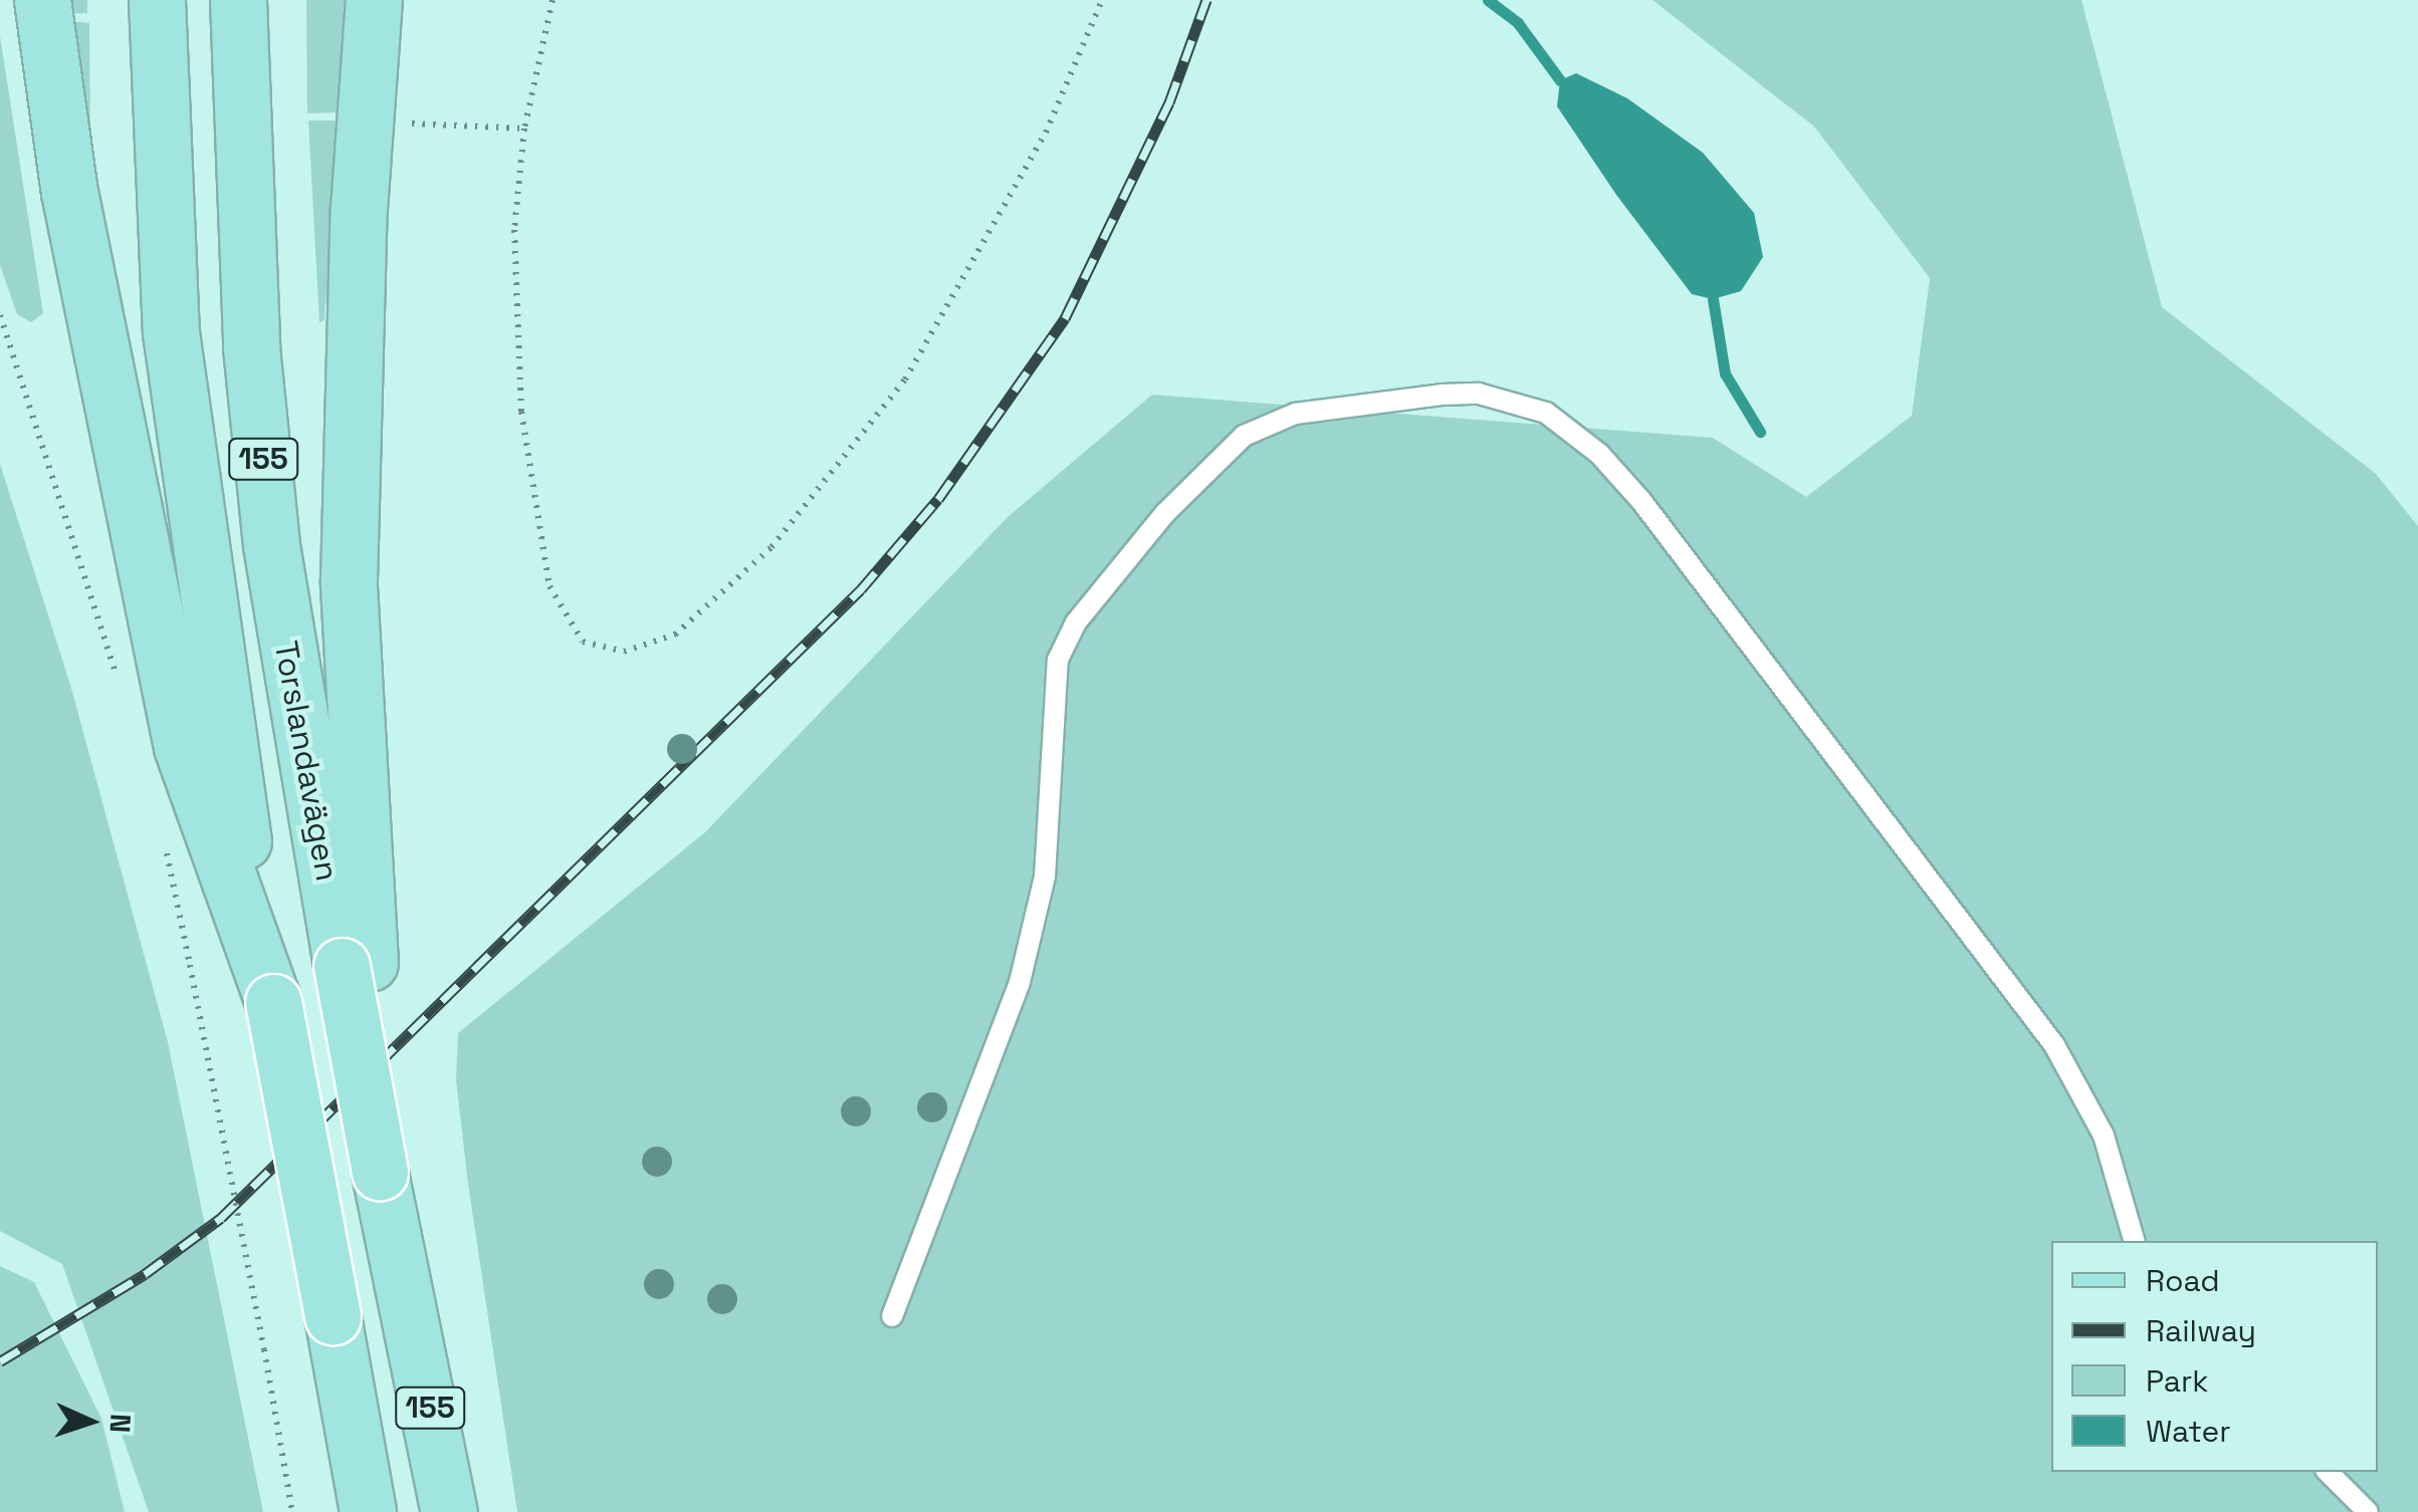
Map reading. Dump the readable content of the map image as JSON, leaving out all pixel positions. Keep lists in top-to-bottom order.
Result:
{
  "streets": {
    "main road": ["155", "Torslandavägen"]
  },
  "legend": [
    "Road",
    "Railway",
    "Park",
    "Water"
  ],
  "north": "right"
}
